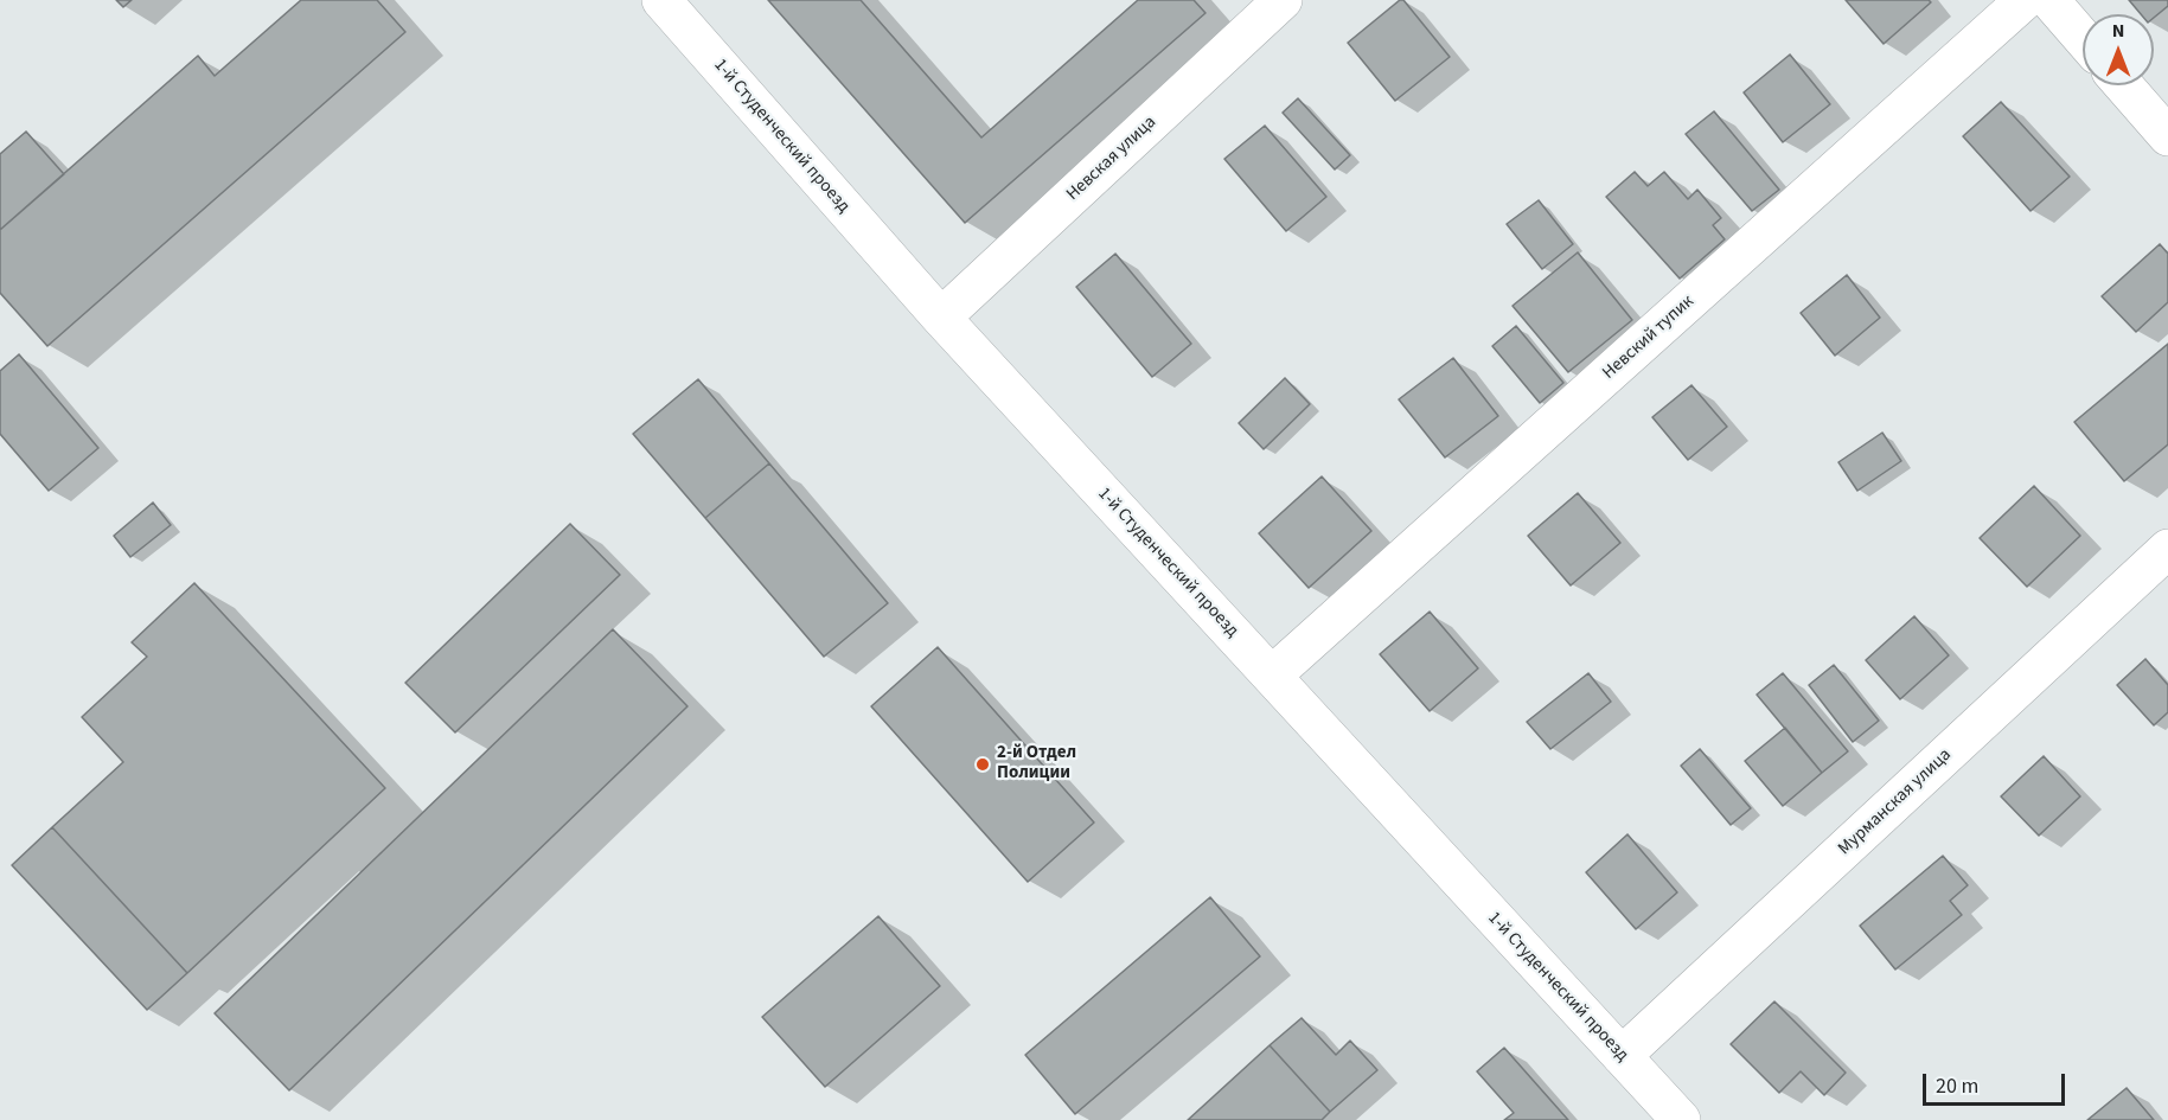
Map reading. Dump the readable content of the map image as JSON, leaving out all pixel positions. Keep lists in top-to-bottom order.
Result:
{
  "streets": {
    "street": [
      "1-й Студенческий проезд",
      "Невская улица",
      "Невский тупик",
      "Мурманская улица"
    ]
  },
  "crossings": [
    ["1-й Студенческий проезд", "Невская улица"],
    ["1-й Студенческий проезд", "Невский тупик"],
    ["1-й Студенческий проезд", "Мурманская улица"]
  ],
  "places": ["2-й Отдел Полиции"],
  "scale_bar": "20 m",
  "north": "top"
}
